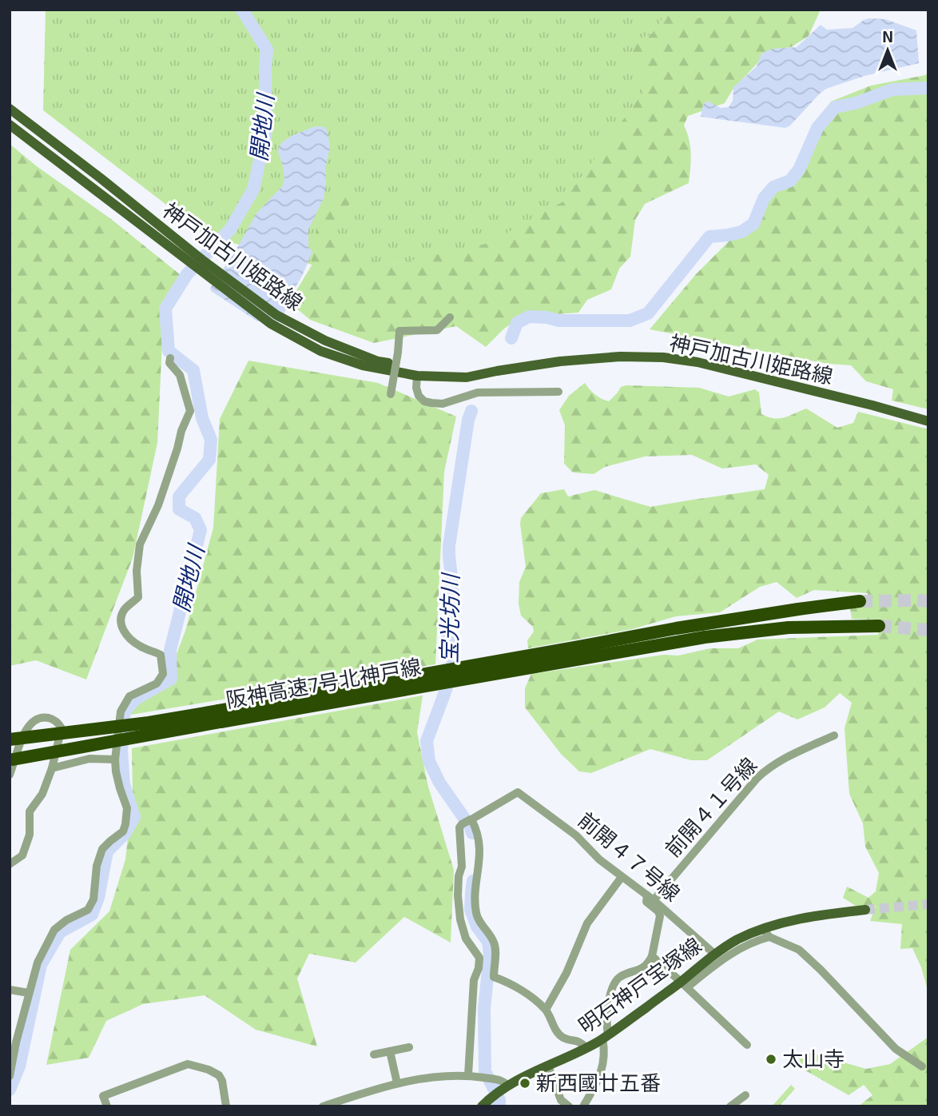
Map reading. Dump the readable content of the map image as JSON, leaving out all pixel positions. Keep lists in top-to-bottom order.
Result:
{
  "streets": {
    "highway": ["阪神高速7号北神戸線"],
    "main road": ["神戸加古川姫路線", "明石神戸宝塚線"],
    "street": ["前開４１号線", "前開４７号線"]
  },
  "crossings": [
    ["前開４１号線", "前開４７号線"],
    ["前開４７号線", "明石神戸宝塚線"]
  ],
  "water": ["開地川", "宝光坊川"],
  "places": ["太山寺", "新西國廿五番"],
  "north": "top"
}
